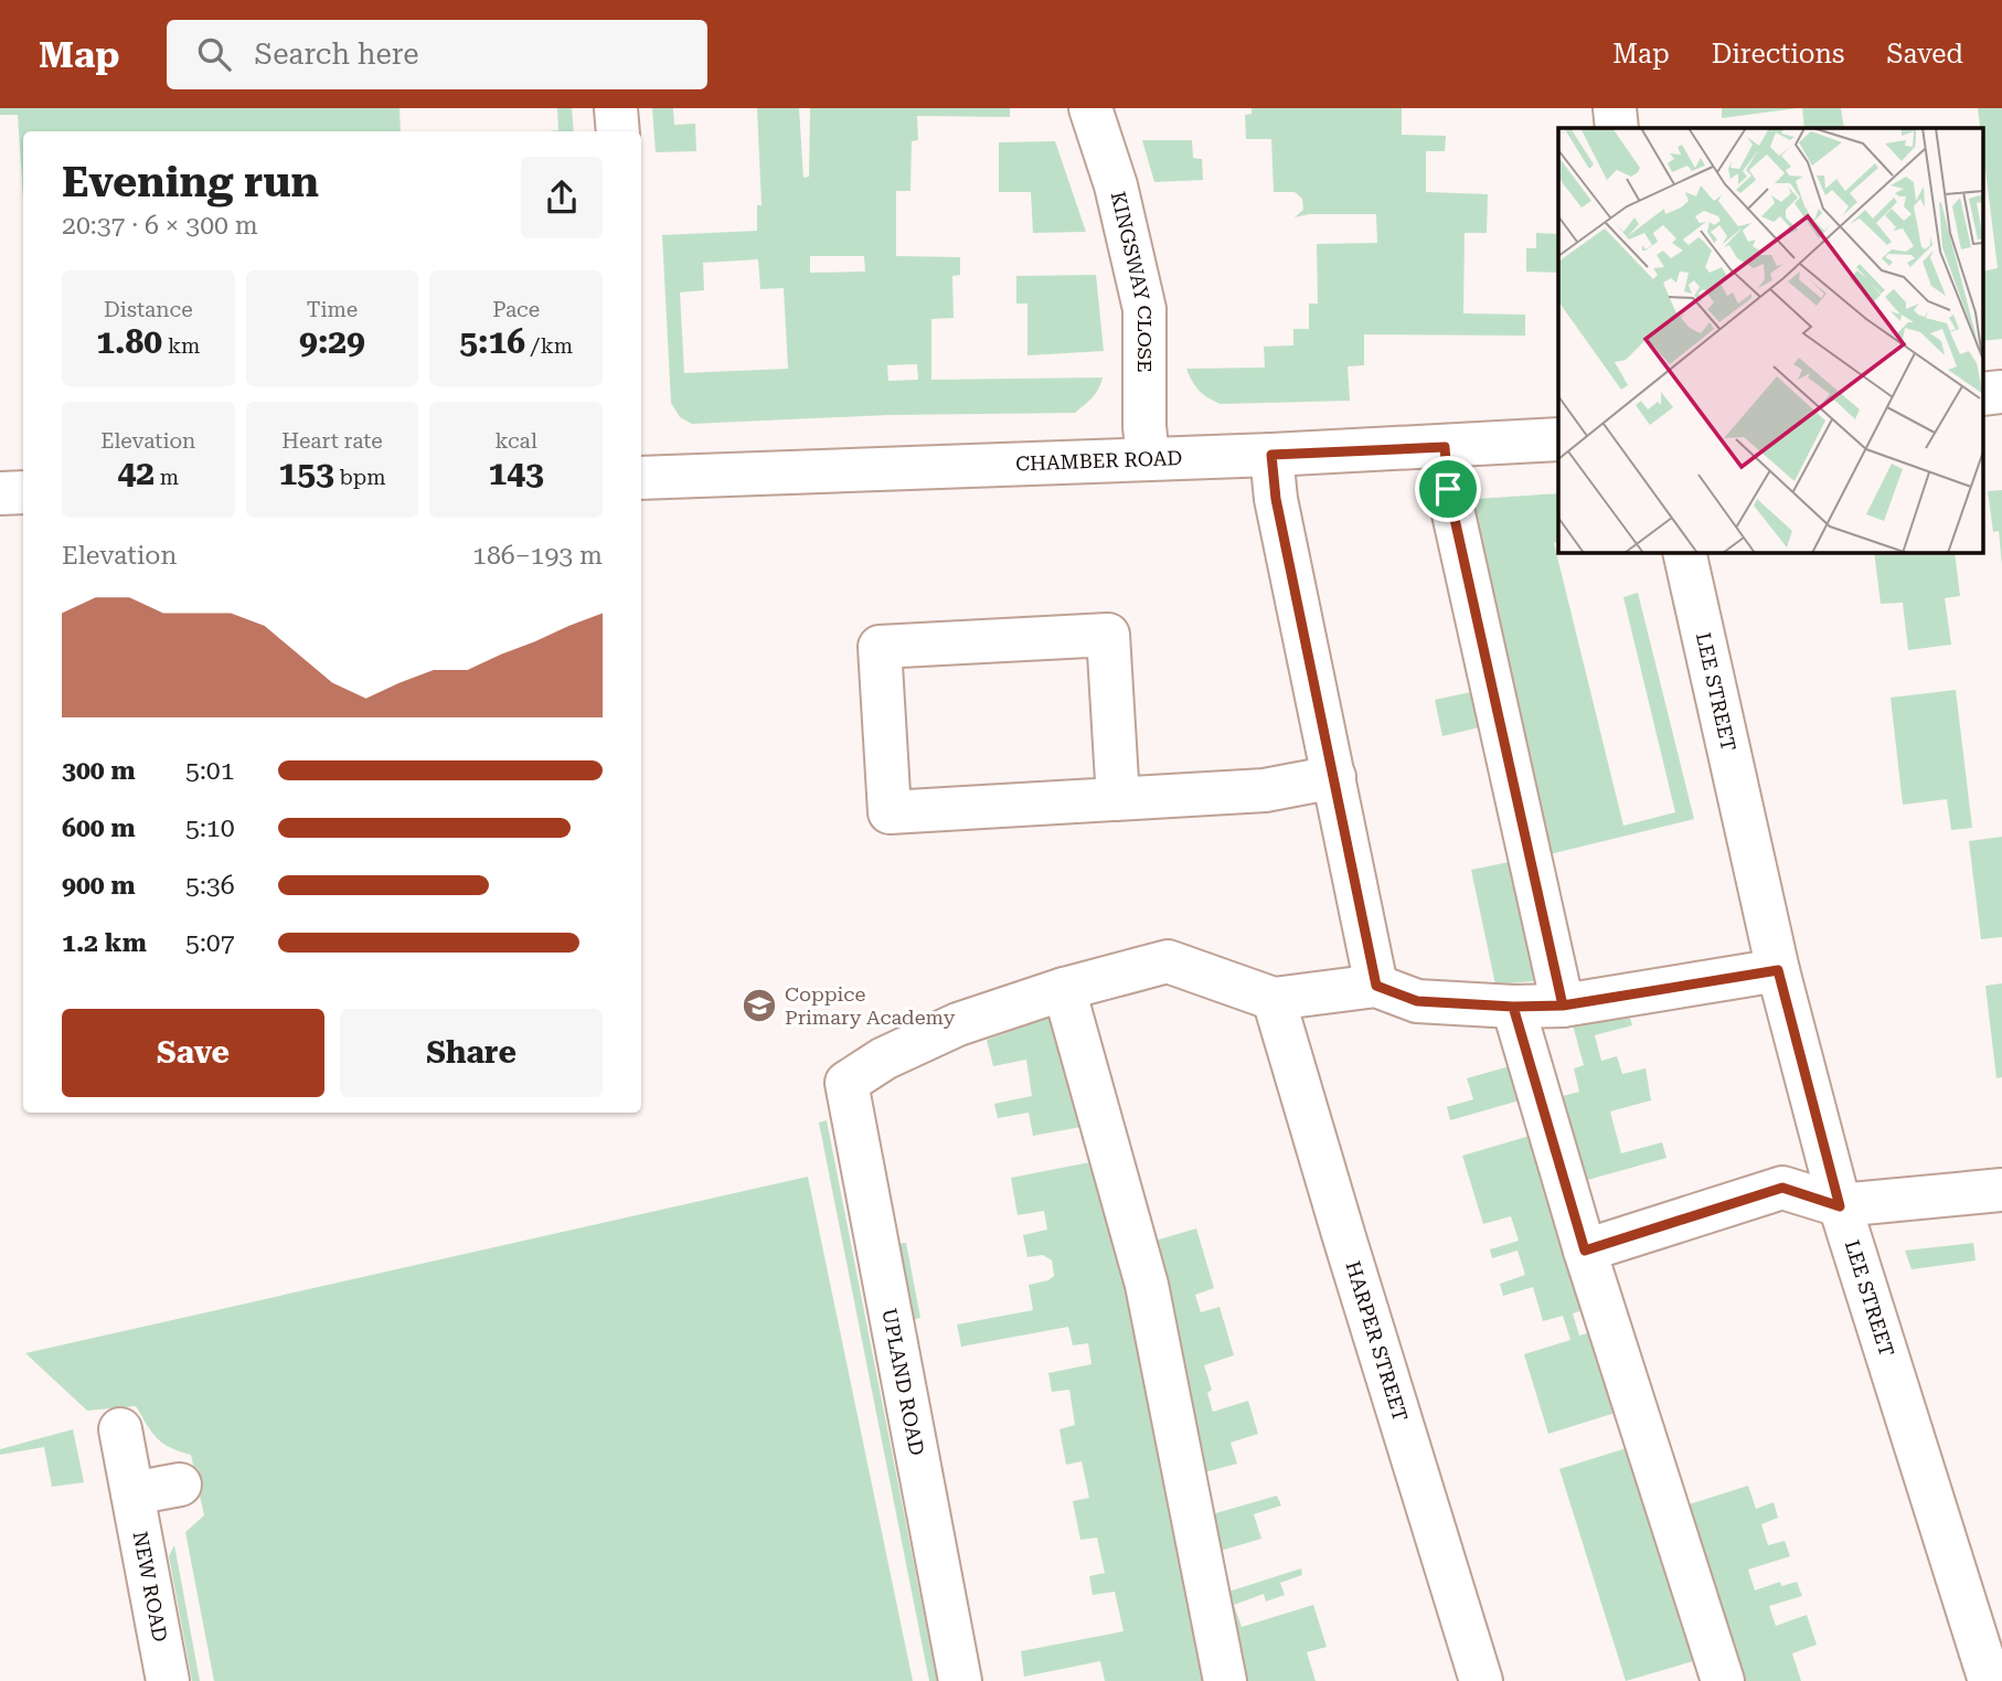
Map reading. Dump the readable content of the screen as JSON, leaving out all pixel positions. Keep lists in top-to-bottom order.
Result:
{
  "streets": {
    "street": [
      "KINGSWAY CLOSE",
      "CHAMBER ROAD",
      "LEE STREET",
      "HARPER STREET",
      "UPLAND ROAD",
      "NEW ROAD"
    ]
  },
  "crossings": [
    ["KINGSWAY CLOSE", "CHAMBER ROAD"]
  ],
  "places": {
    "school or university": ["Coppice Primary Academy"]
  },
  "page": {
    "header": "Map",
    "search": "Search here",
    "nav": ["Map", "Directions", "Saved"],
    "heading": ["Evening run", "20:37 · 6 × 300 m"],
    "stats": [
      ["Distance", "1.80 km"],
      ["Time", "9:29"],
      ["Pace", "5:16 /km"],
      ["Elevation", "42 m"],
      ["Heart rate", "153 bpm"],
      ["kcal", "143"]
    ],
    "chart": ["Elevation", "186–193 m"],
    "list": [
      {
        "name": "300 m",
        "note": "5:01"
      },
      {
        "name": "600 m",
        "note": "5:10"
      },
      {
        "name": "900 m",
        "note": "5:36"
      },
      {
        "name": "1.2 km",
        "note": "5:07"
      }
    ],
    "buttons": ["Save", "Share"]
  }
}
